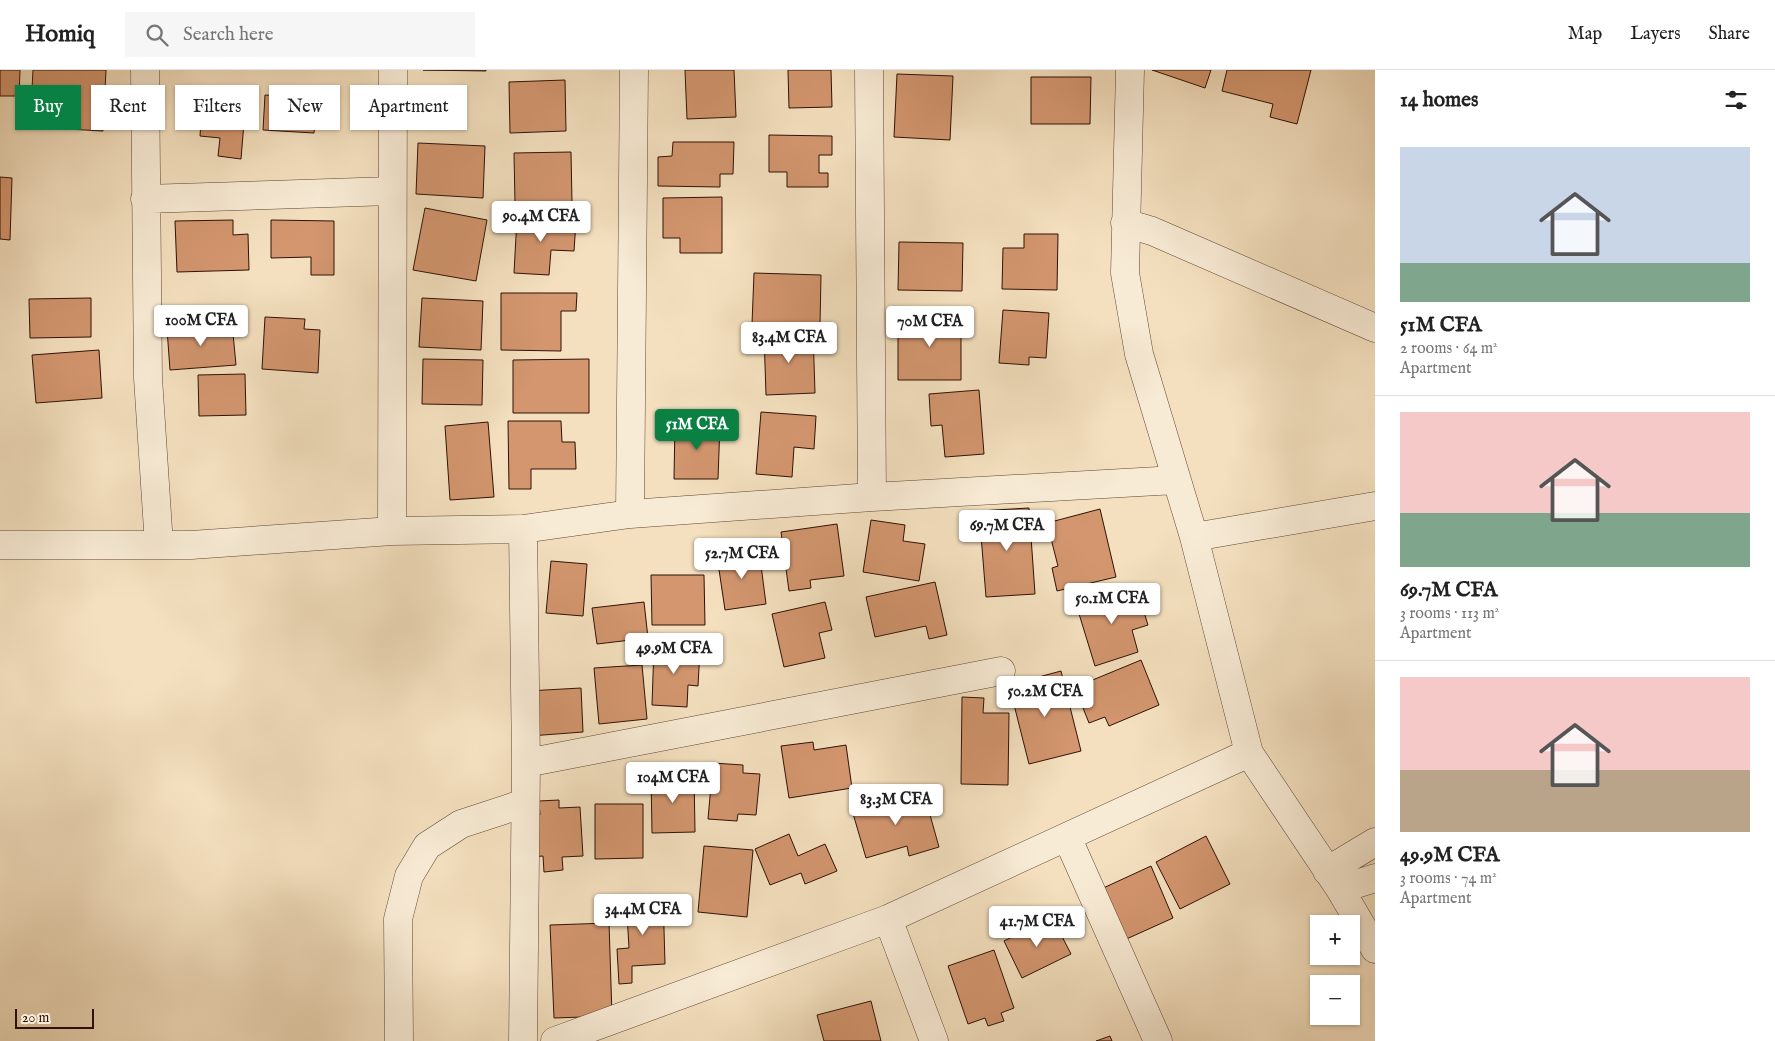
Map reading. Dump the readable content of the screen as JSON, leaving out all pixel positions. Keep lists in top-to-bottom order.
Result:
{
  "scale_bar": "20 m",
  "page": {
    "header": "Homiq",
    "search": "Search here",
    "nav": ["Map", "Layers", "Share"],
    "heading": "14 homes",
    "chip": [
      "Buy",
      "Rent",
      "Filters",
      "New",
      "Apartment"
    ],
    "list": [
      {
        "name": "51M CFA",
        "note": "2 rooms · 64 m² · Apartment"
      },
      {
        "name": "69.7M CFA",
        "note": "3 rooms · 113 m² · Apartment"
      },
      {
        "name": "49.9M CFA",
        "note": "3 rooms · 74 m² · Apartment"
      }
    ],
    "price": [
      "90.4M CFA",
      "100M CFA",
      "70M CFA",
      "83.4M CFA",
      "51M CFA",
      "69.7M CFA",
      "52.7M CFA",
      "50.1M CFA",
      "49.9M CFA",
      "50.2M CFA",
      "104M CFA",
      "83.3M CFA",
      "34.4M CFA",
      "41.7M CFA"
    ],
    "map_buttons": ["+", "−"],
    "scale": "20 m"
  }
}
